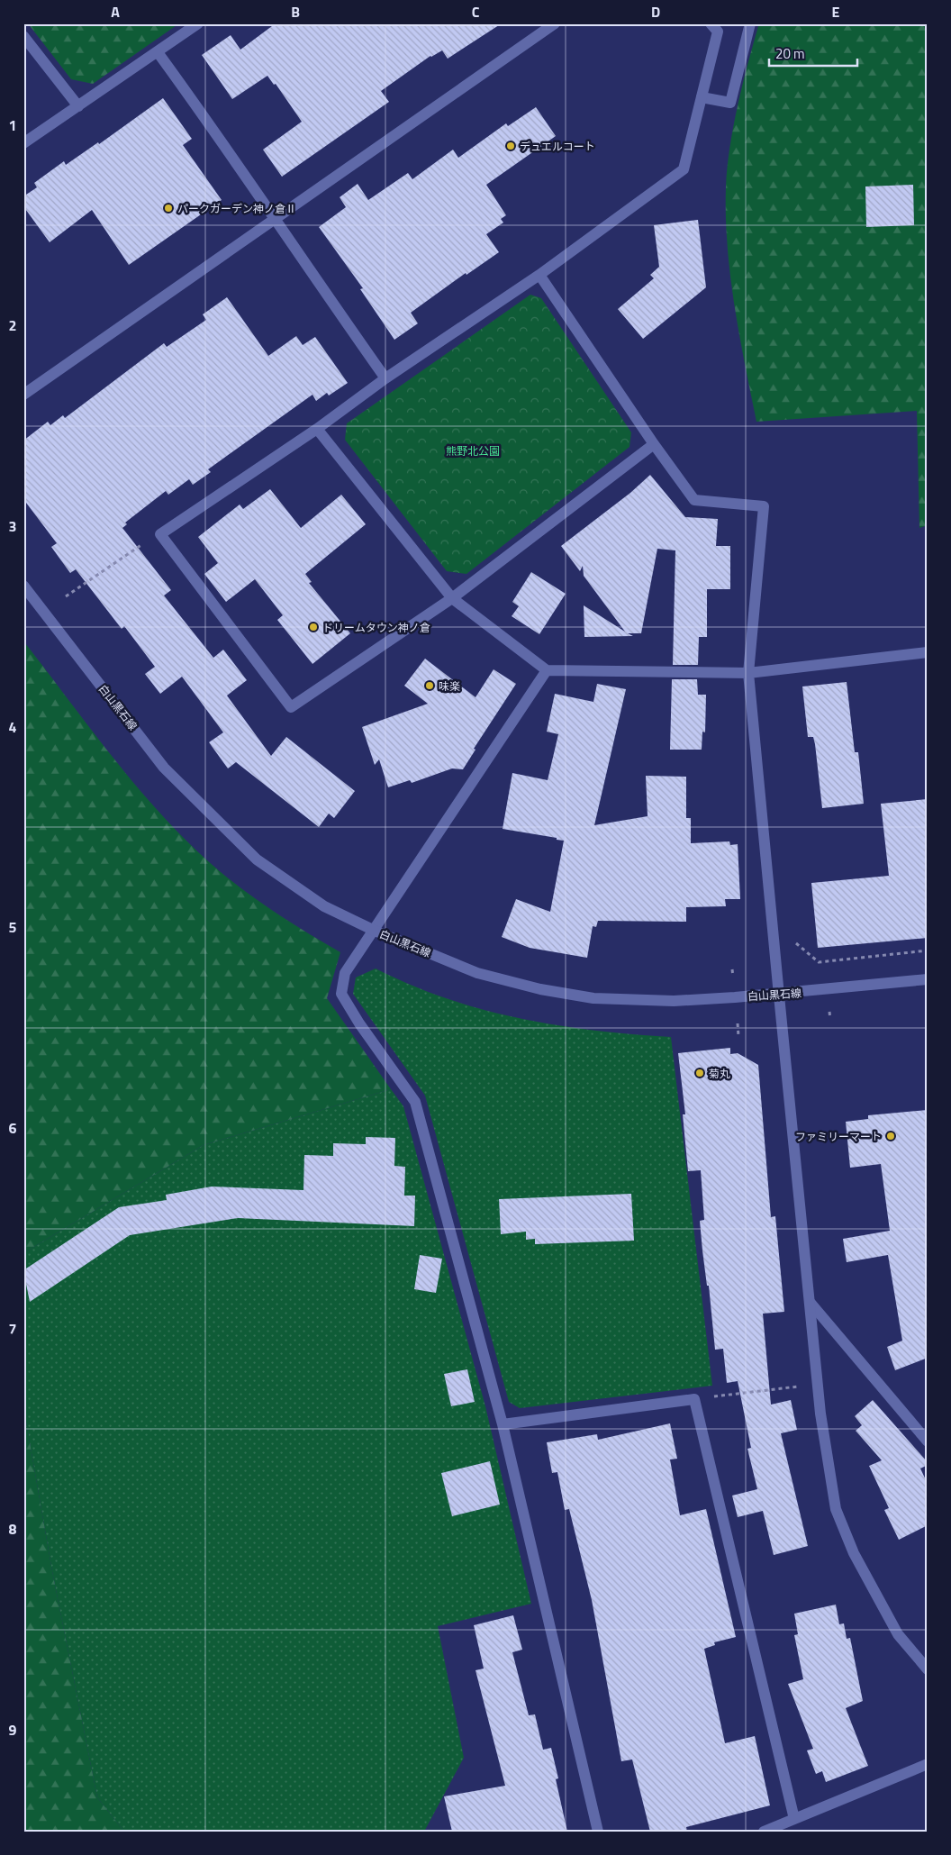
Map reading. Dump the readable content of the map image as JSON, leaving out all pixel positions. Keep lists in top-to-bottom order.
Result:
{
  "streets": {
    "street": ["白山黒石線"]
  },
  "parks": ["熊野北公園"],
  "places": [
    "デュエルコート",
    "パークガーデン神ノ倉Ⅱ",
    "ドリームタウン神ノ倉",
    "味楽",
    "菊丸",
    "ファミリーマート"
  ],
  "scale_bar": "20 m",
  "grid": {
    "columns": [
      "A",
      "B",
      "C",
      "D",
      "E"
    ],
    "rows": [
      "1",
      "2",
      "3",
      "4",
      "5",
      "6",
      "7",
      "8",
      "9"
    ]
  }
}
